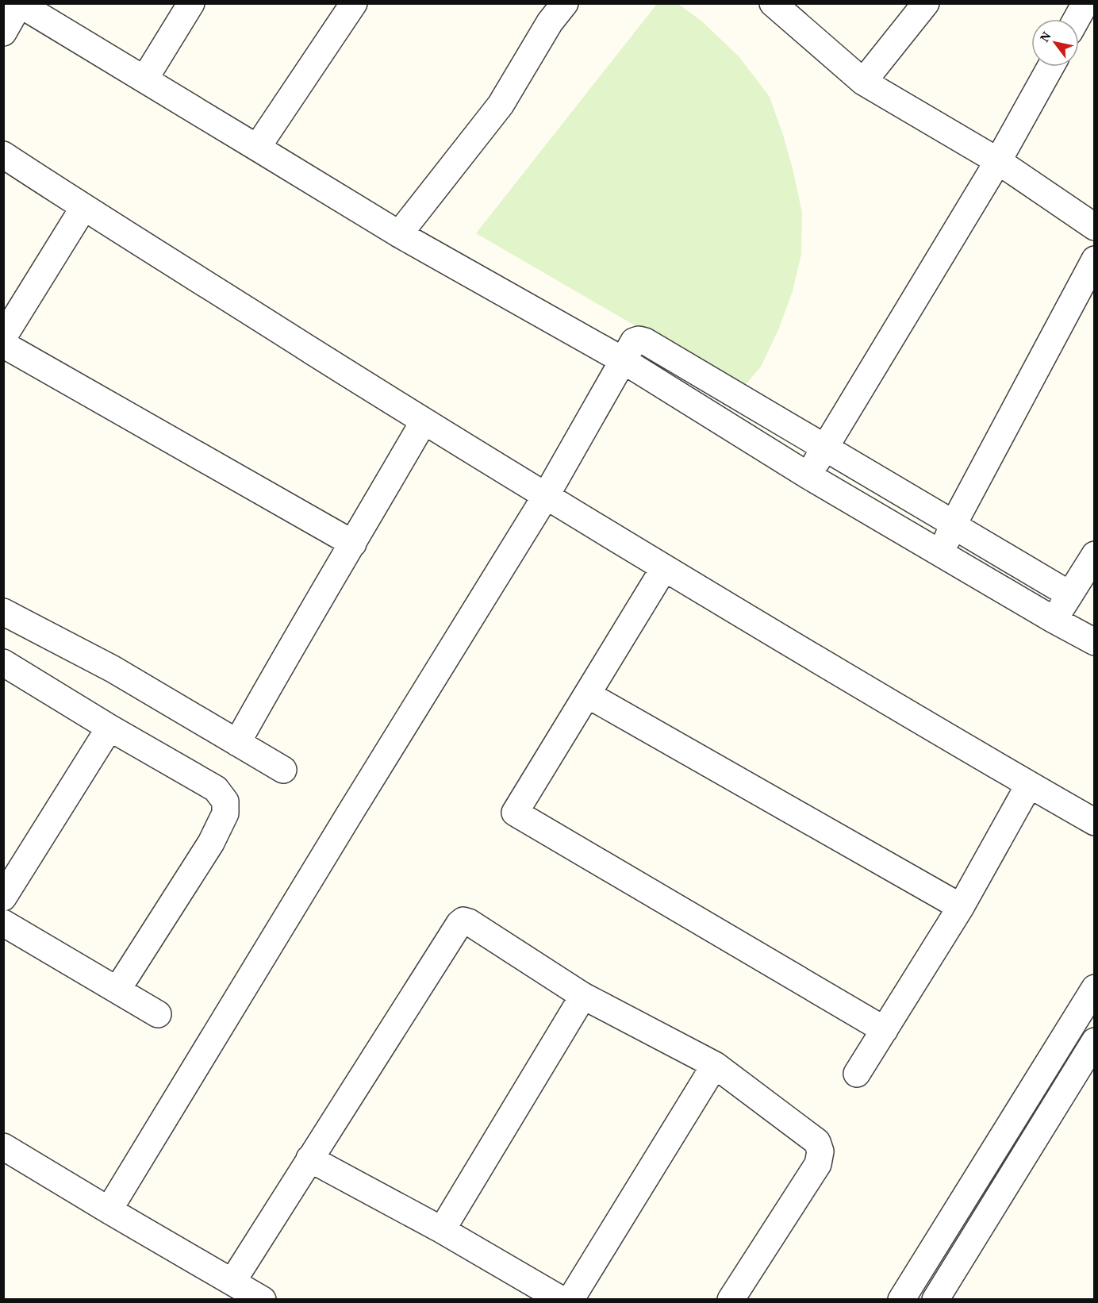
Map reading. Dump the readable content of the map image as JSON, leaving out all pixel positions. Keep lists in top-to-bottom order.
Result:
{
  "north": "top left"
}
